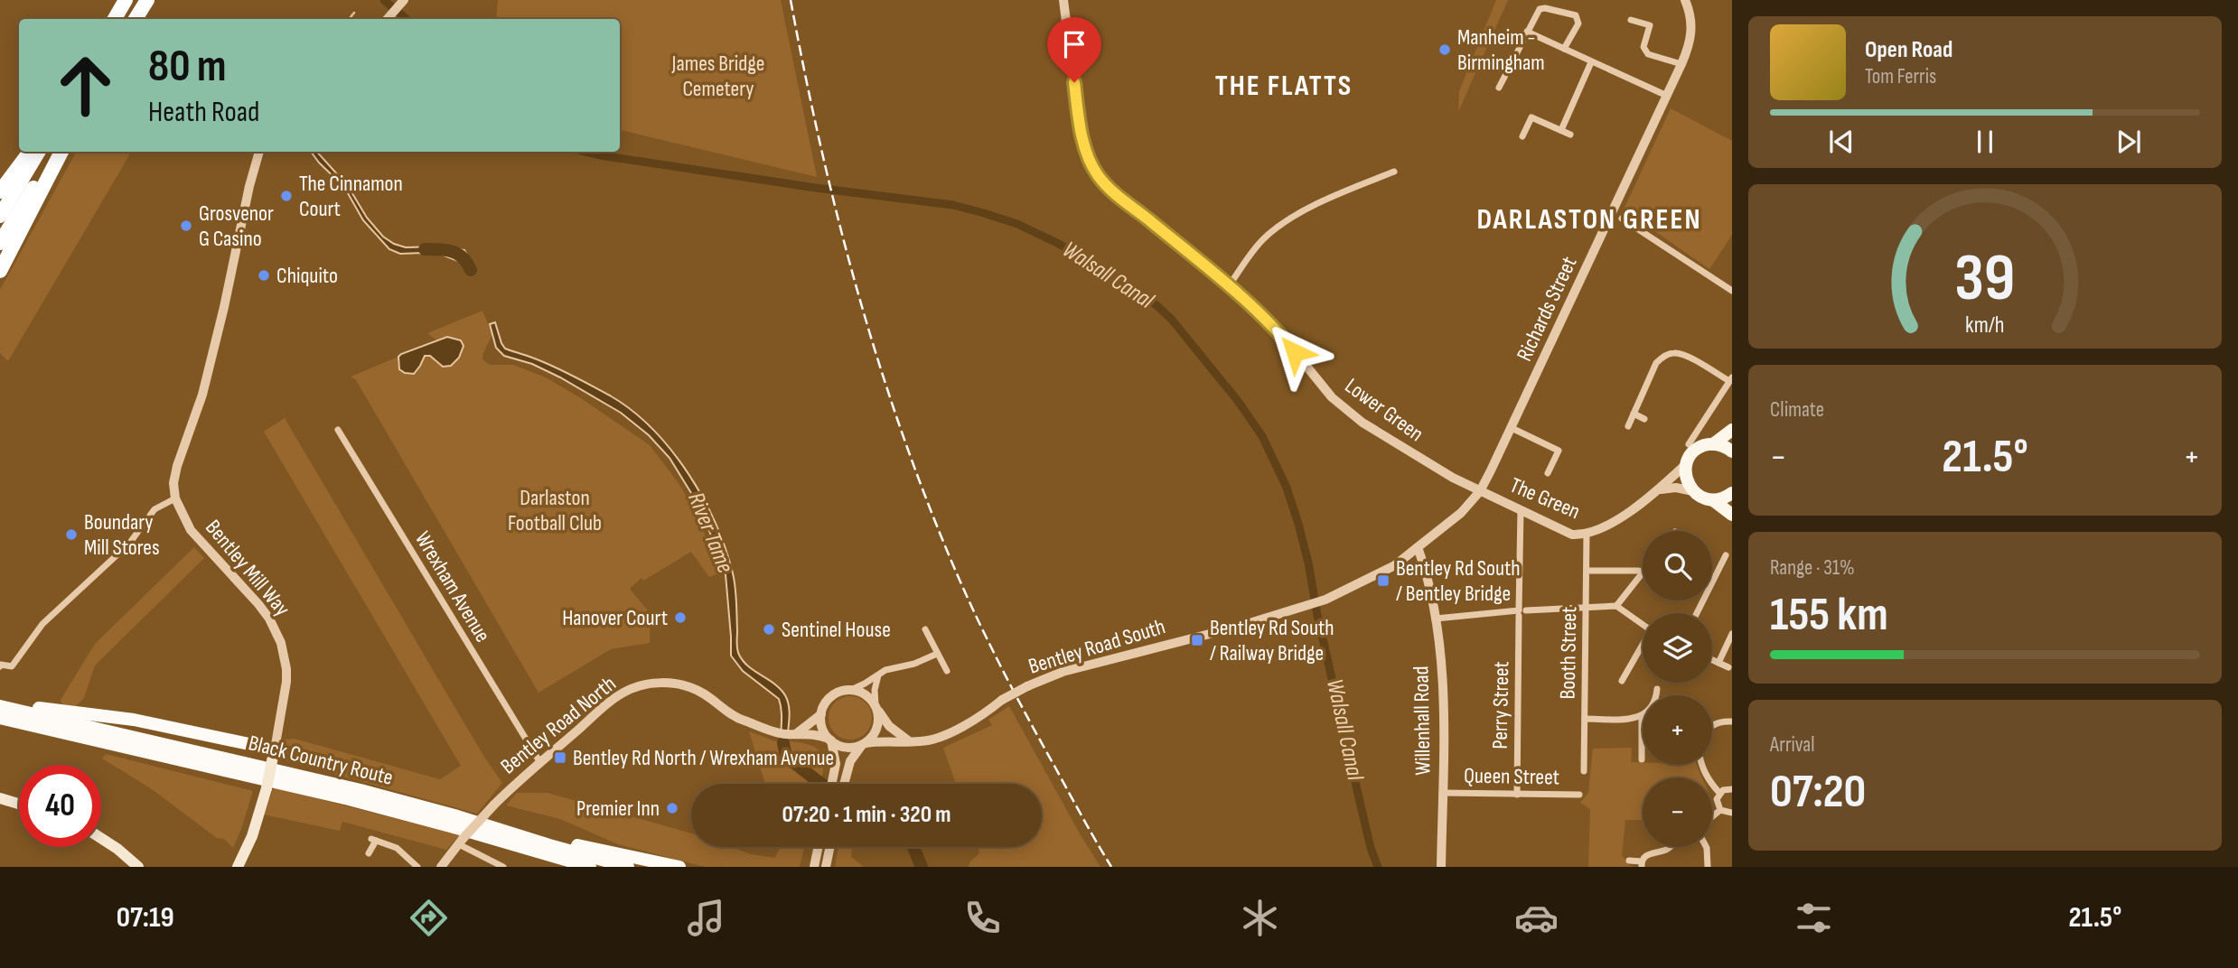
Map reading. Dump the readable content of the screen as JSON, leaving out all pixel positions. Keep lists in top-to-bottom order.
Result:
{
  "streets": {
    "highway": ["Black Country Route"],
    "main road": ["Bentley Mill Way"],
    "street": [
      "Richards Street",
      "Lower Green",
      "The Green",
      "Wrexham Avenue",
      "Bentley Road South",
      "Booth Street",
      "Perry Street",
      "Willenhall Road",
      "Bentley Road North",
      "Queen Street"
    ]
  },
  "crossings": [
    ["Richards Street", "Lower Green"],
    ["Richards Street", "The Green"],
    ["Lower Green", "The Green"],
    ["The Green", "Booth Street"],
    ["The Green", "Perry Street"],
    ["Wrexham Avenue", "Bentley Road North"],
    ["Bentley Road South", "Bentley Road North"],
    ["Perry Street", "Queen Street"],
    ["Willenhall Road", "Queen Street"]
  ],
  "districts": ["THE FLATTS", "DARLASTON GREEN"],
  "water": ["Walsall Canal", "River Tame"],
  "parks": ["James Bridge Cemetery", "Darlaston Football Club"],
  "places": {
    "other": [
      "Manheim - Birmingham",
      "The Cinnamon Court",
      "Grosvenor G Casino",
      "Chiquito",
      "Boundary Mill Stores",
      "Hanover Court",
      "Sentinel House",
      "Premier Inn"
    ],
    "transit": ["Bentley Rd South / Bentley Bridge", "Bentley Rd South / Railway Bridge", "Bentley Rd North / Wrexham Avenue"]
  },
  "page": {
    "turn": ["80 m", "Heath Road"],
    "song": ["Open Road", "Tom Ferris"],
    "tile": [
      "Climate",
      ["Range · 31%", "155 km"],
      ["Arrival", "07:20"]
    ],
    "heat": ["−", "21.5°", "+"],
    "map_buttons": ["+", "−"],
    "limit": "40",
    "trip": "07:20 · 1 min · 320 m",
    "tabs": ["07:19", "21.5°"],
    "gauge": ["39", "km/h"]
  }
}
